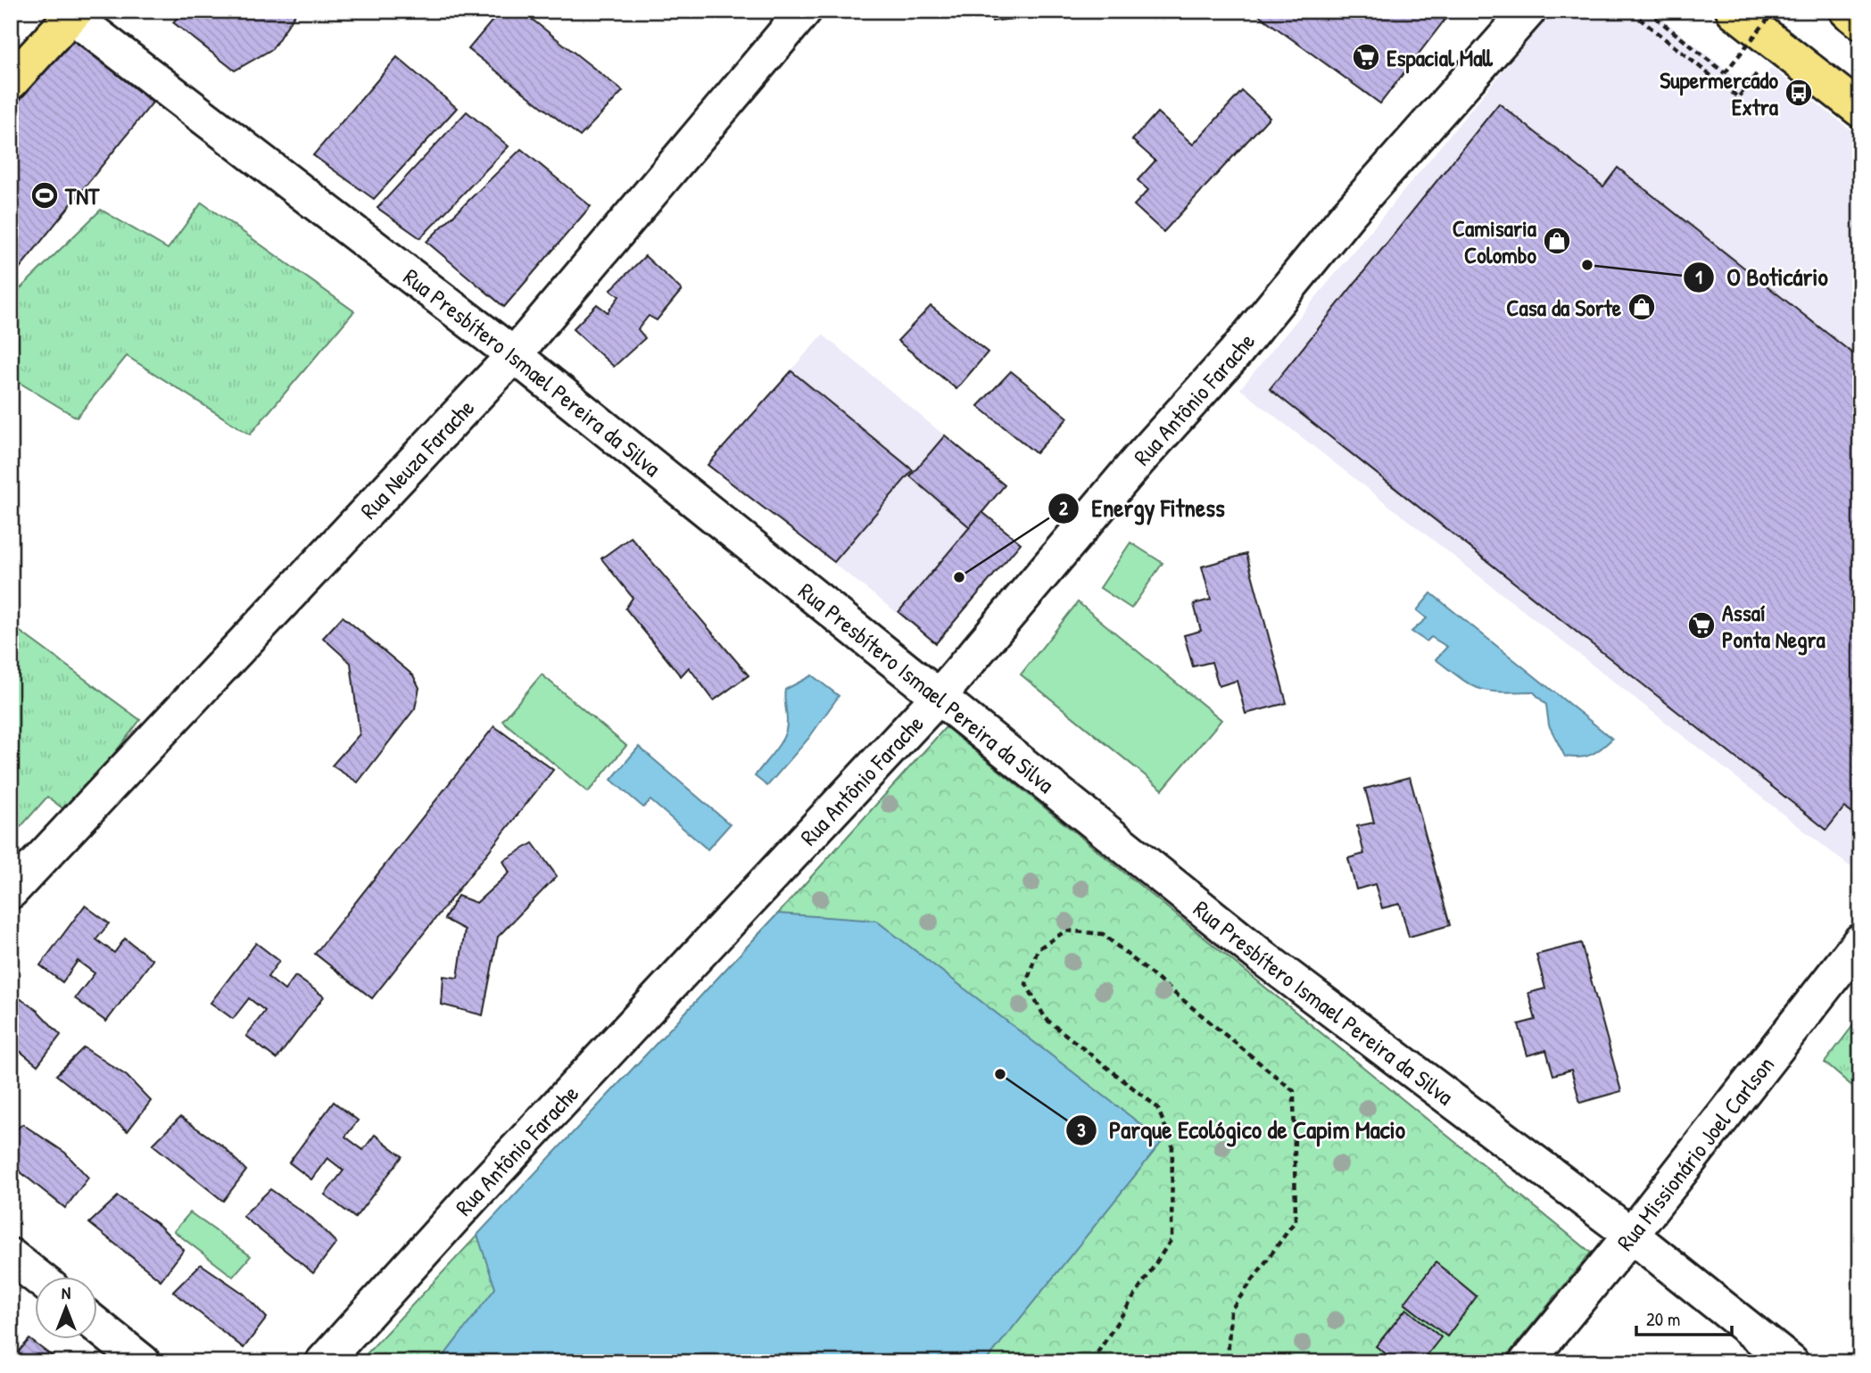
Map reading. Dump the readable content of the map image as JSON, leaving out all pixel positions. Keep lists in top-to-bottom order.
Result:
{
  "streets": {
    "street": [
      "Rua Presbítero Ismael Pereira da Silva",
      "Rua Antônio Farache",
      "Rua Neuza Farache",
      "Rua Missionário Joel Carlson"
    ]
  },
  "crossings": [
    ["Rua Presbítero Ismael Pereira da Silva", "Rua Antônio Farache"],
    ["Rua Presbítero Ismael Pereira da Silva", "Rua Neuza Farache"],
    ["Rua Presbítero Ismael Pereira da Silva", "Rua Missionário Joel Carlson"]
  ],
  "places": {
    "supermarket": ["Espacial Mall", "Assaí Ponta Negra"],
    "bus stop": ["Supermercado Extra"],
    "sports": ["TNT"],
    "shop": ["Camisaria Colombo", "Casa da Sorte"],
    "other": ["O Boticário", "Energy Fitness", "Parque Ecológico de Capim Macio"]
  },
  "scale_bar": "20 m",
  "north": "top"
}
